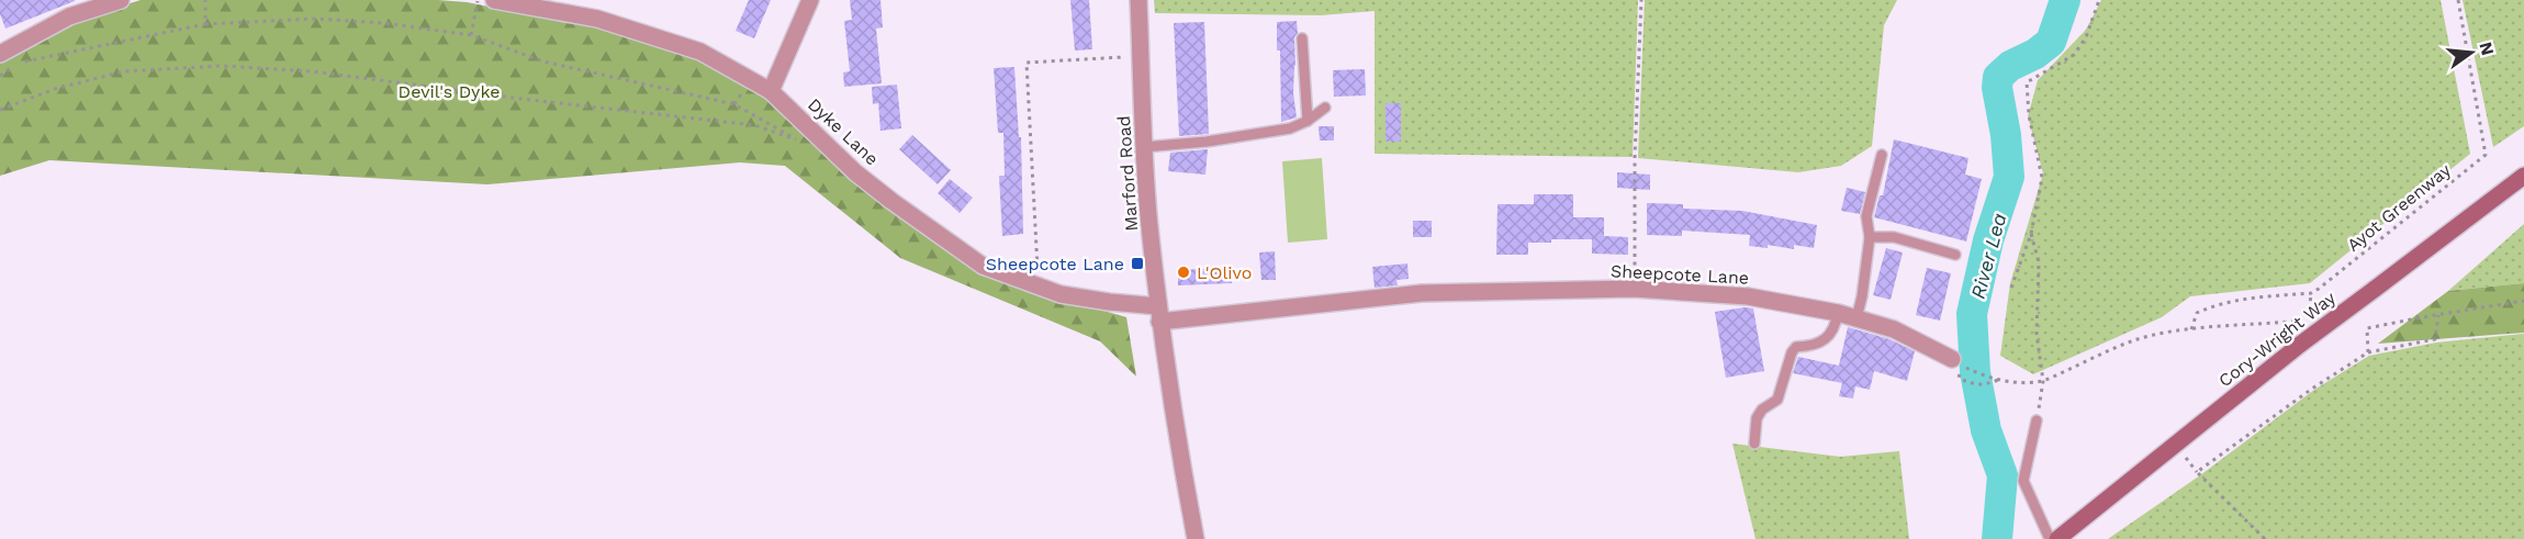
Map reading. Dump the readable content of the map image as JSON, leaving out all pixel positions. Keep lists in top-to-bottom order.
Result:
{
  "streets": {
    "main road": ["Cory-Wright Way"],
    "street": ["Dyke Lane", "Marford Road", "Sheepcote Lane"],
    "path": ["Ayot Greenway"]
  },
  "crossings": [
    ["Dyke Lane", "Marford Road"],
    ["Dyke Lane", "Sheepcote Lane"],
    ["Marford Road", "Sheepcote Lane"]
  ],
  "water": ["River Lea"],
  "parks": ["Devil's Dyke"],
  "places": {
    "transit": ["Sheepcote Lane"],
    "other": ["L'Olivo"]
  },
  "north": "right"
}
